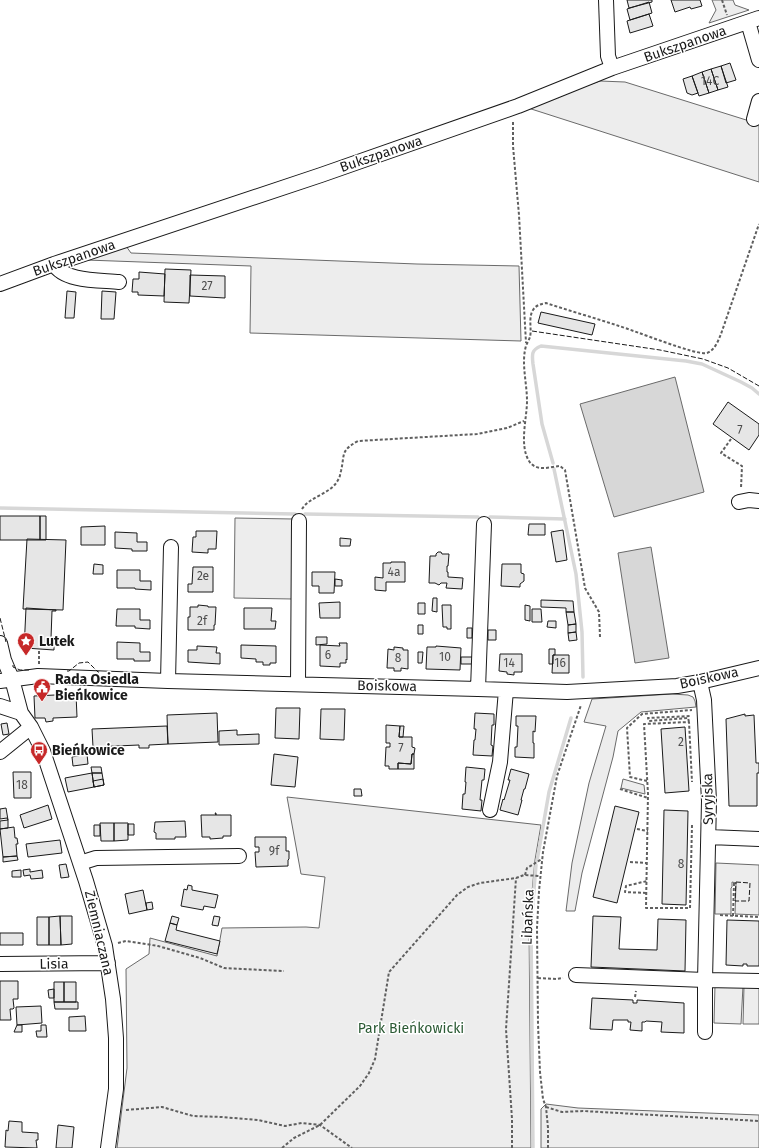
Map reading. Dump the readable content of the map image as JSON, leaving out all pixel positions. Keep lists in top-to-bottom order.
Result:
{
  "streets": {
    "street": [
      "Bukszpanowa",
      "Boiskowa",
      "Syryjska",
      "Ziemniaczana",
      "Lisia"
    ],
    "path": ["Libańska"]
  },
  "crossings": [
    ["Boiskowa", "Syryjska"],
    ["Boiskowa", "Libańska"],
    ["Ziemniaczana", "Lisia"]
  ],
  "parks": ["Park Bieńkowicki"],
  "places": {
    "place": ["Lutek"],
    "public building": ["Rada Osiedla Bieńkowice"],
    "bus stop": ["Bieńkowice"]
  },
  "house_numbers": [
    "14C",
    "27",
    "7",
    "4a",
    "2e",
    "2f",
    "6",
    "10",
    "8",
    "14",
    "16",
    "2",
    "7",
    "18",
    "9f",
    "8"
  ]
}
